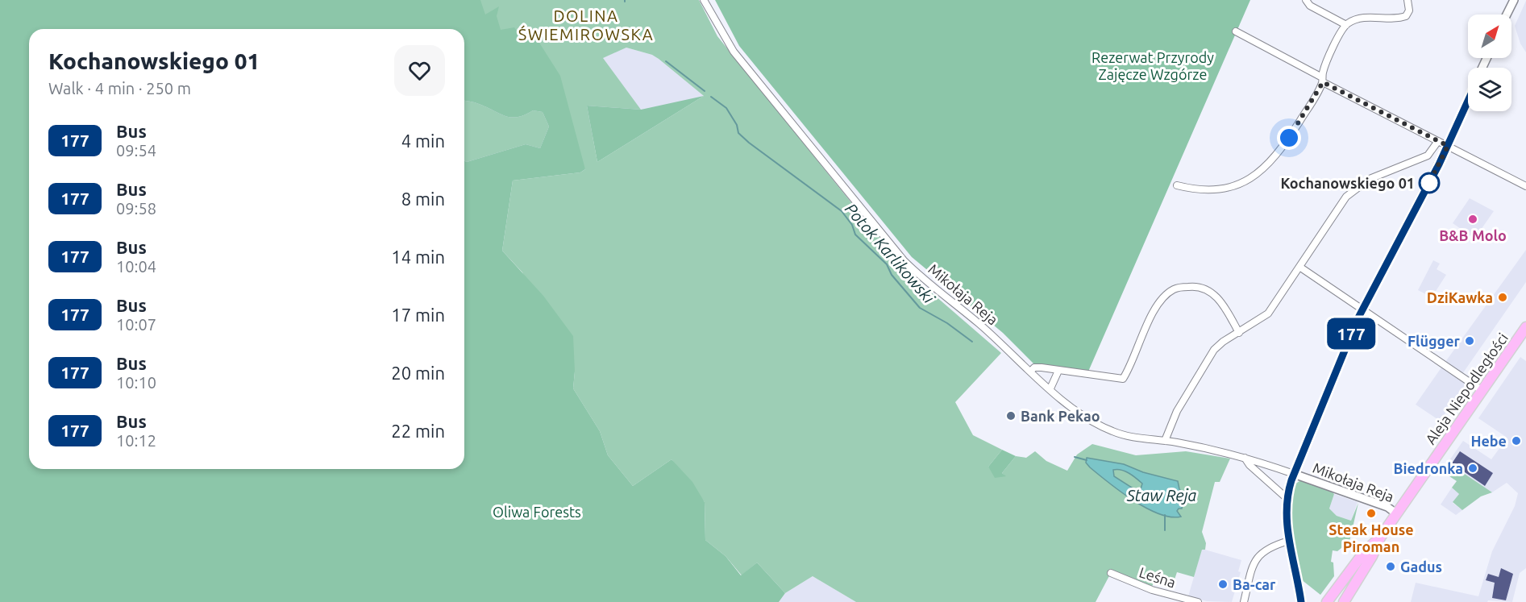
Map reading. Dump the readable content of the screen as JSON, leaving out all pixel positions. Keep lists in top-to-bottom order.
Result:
{
  "streets": {
    "main road": ["Aleja Niepodległości"],
    "street": ["Mikołaja Reja", "Leśna"]
  },
  "crossings": [
    ["Mikołaja Reja", "Aleja Niepodległości"]
  ],
  "districts": ["DOLINA ŚWIEMIROWSKA"],
  "water": ["Potok Karlikowski", "Staw Reja"],
  "parks": ["Rezerwat Przyrody Zajęcze Wzgórze", "Oliwa Forests"],
  "places": [
    "Kochanowskiego 01",
    "B&B Molo",
    "DziKawka",
    "Flügger",
    "Bank Pekao",
    "Hebe",
    "Biedronka",
    "Steak House Piroman",
    "Gadus",
    "Ba-car"
  ],
  "lines": ["bus line 177"],
  "north": "top right",
  "page": {
    "on_map": "177",
    "heading": ["Kochanowskiego 01", "Walk · 4 min · 250 m"],
    "list": [
      {
        "mark": "177",
        "name": "Bus",
        "note": "09:54",
        "value": "4 min"
      },
      {
        "mark": "177",
        "name": "Bus",
        "note": "09:58",
        "value": "8 min"
      },
      {
        "mark": "177",
        "name": "Bus",
        "note": "10:04",
        "value": "14 min"
      },
      {
        "mark": "177",
        "name": "Bus",
        "note": "10:07",
        "value": "17 min"
      },
      {
        "mark": "177",
        "name": "Bus",
        "note": "10:10",
        "value": "20 min"
      },
      {
        "mark": "177",
        "name": "Bus",
        "note": "10:12",
        "value": "22 min"
      }
    ]
  }
}
